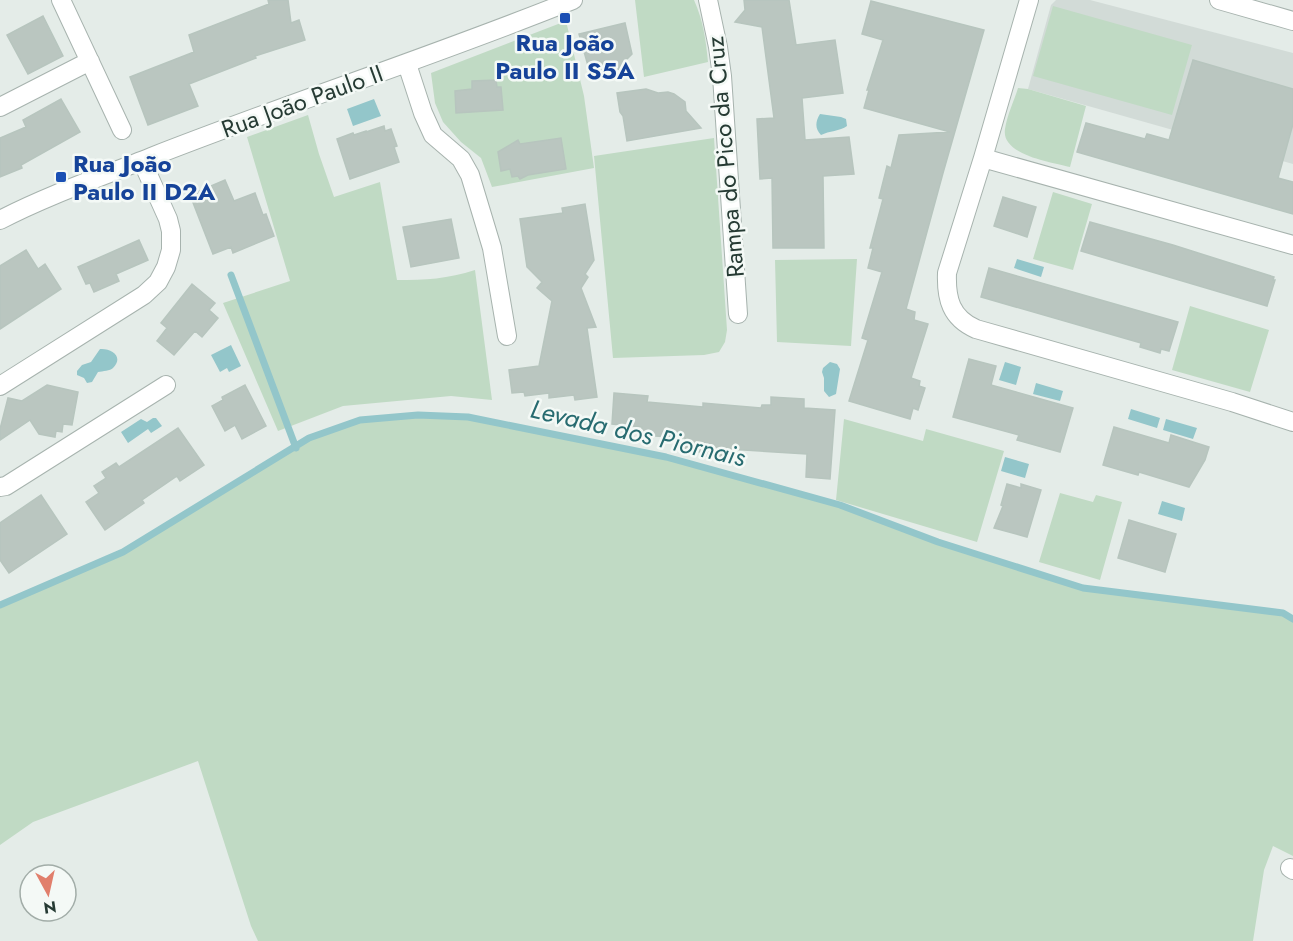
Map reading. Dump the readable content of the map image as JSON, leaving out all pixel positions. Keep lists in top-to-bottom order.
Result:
{
  "streets": {
    "street": ["Rua João Paulo II", "Rampa do Pico da Cruz"]
  },
  "water": ["Levada dos Piornais"],
  "places": {
    "transit": ["Rua João Paulo II S5A", "Rua João Paulo II D2A"]
  },
  "north": "bottom"
}
